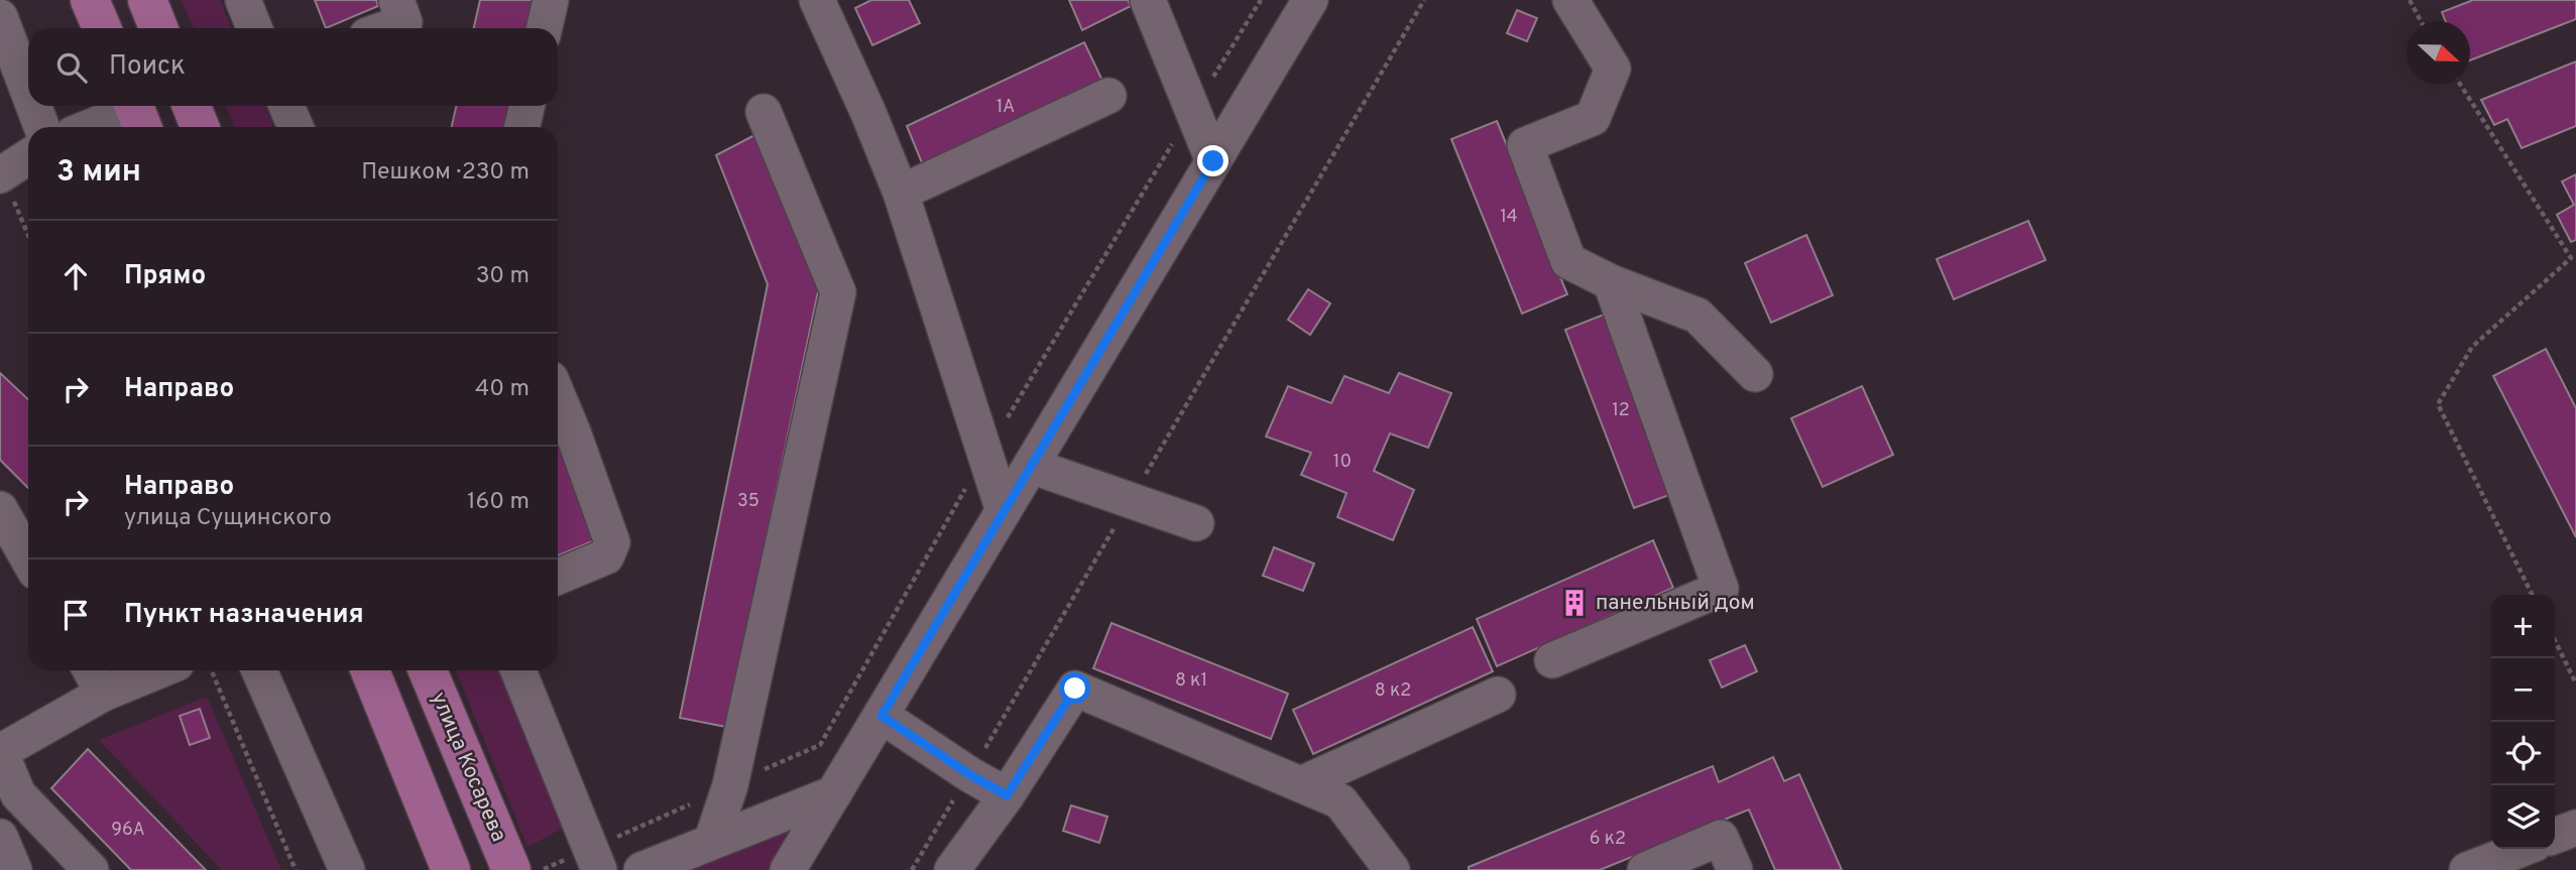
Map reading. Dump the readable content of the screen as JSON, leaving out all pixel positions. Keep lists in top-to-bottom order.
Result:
{
  "streets": {
    "main road": ["улица Косарева"]
  },
  "places": {
    "building": ["панельный дом"]
  },
  "house_numbers": [
    "1А",
    "14",
    "12",
    "10",
    "35",
    "8 к1",
    "8 к2",
    "96А",
    "6 к2"
  ],
  "north": "right",
  "page": {
    "search": "Поиск",
    "heading": ["3 мин", "Пешком · 230 m"],
    "list": [
      ["Прямо", "30 m"],
      ["Направо", "40 m"],
      ["Направо", "улица Сущинского", "160 m"],
      "Пункт назначения"
    ],
    "map_buttons": ["+", "−"]
  }
}
